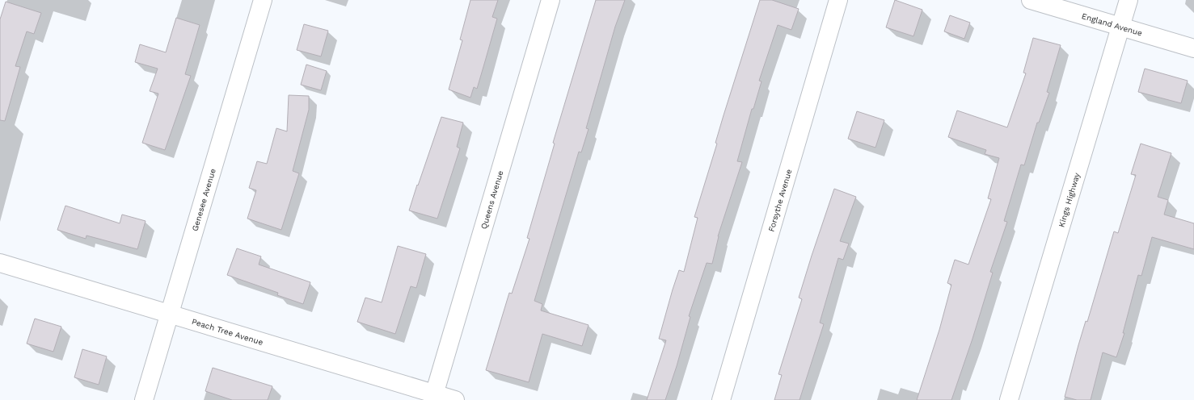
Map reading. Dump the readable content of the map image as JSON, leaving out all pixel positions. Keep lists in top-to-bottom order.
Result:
{
  "streets": {
    "street": [
      "England Avenue",
      "Genesee Avenue",
      "Queens Avenue",
      "Forsythe Avenue",
      "Kings Highway",
      "Peach Tree Avenue"
    ]
  },
  "crossings": [
    ["England Avenue", "Kings Highway"],
    ["Genesee Avenue", "Peach Tree Avenue"],
    ["Queens Avenue", "Peach Tree Avenue"]
  ]
}
